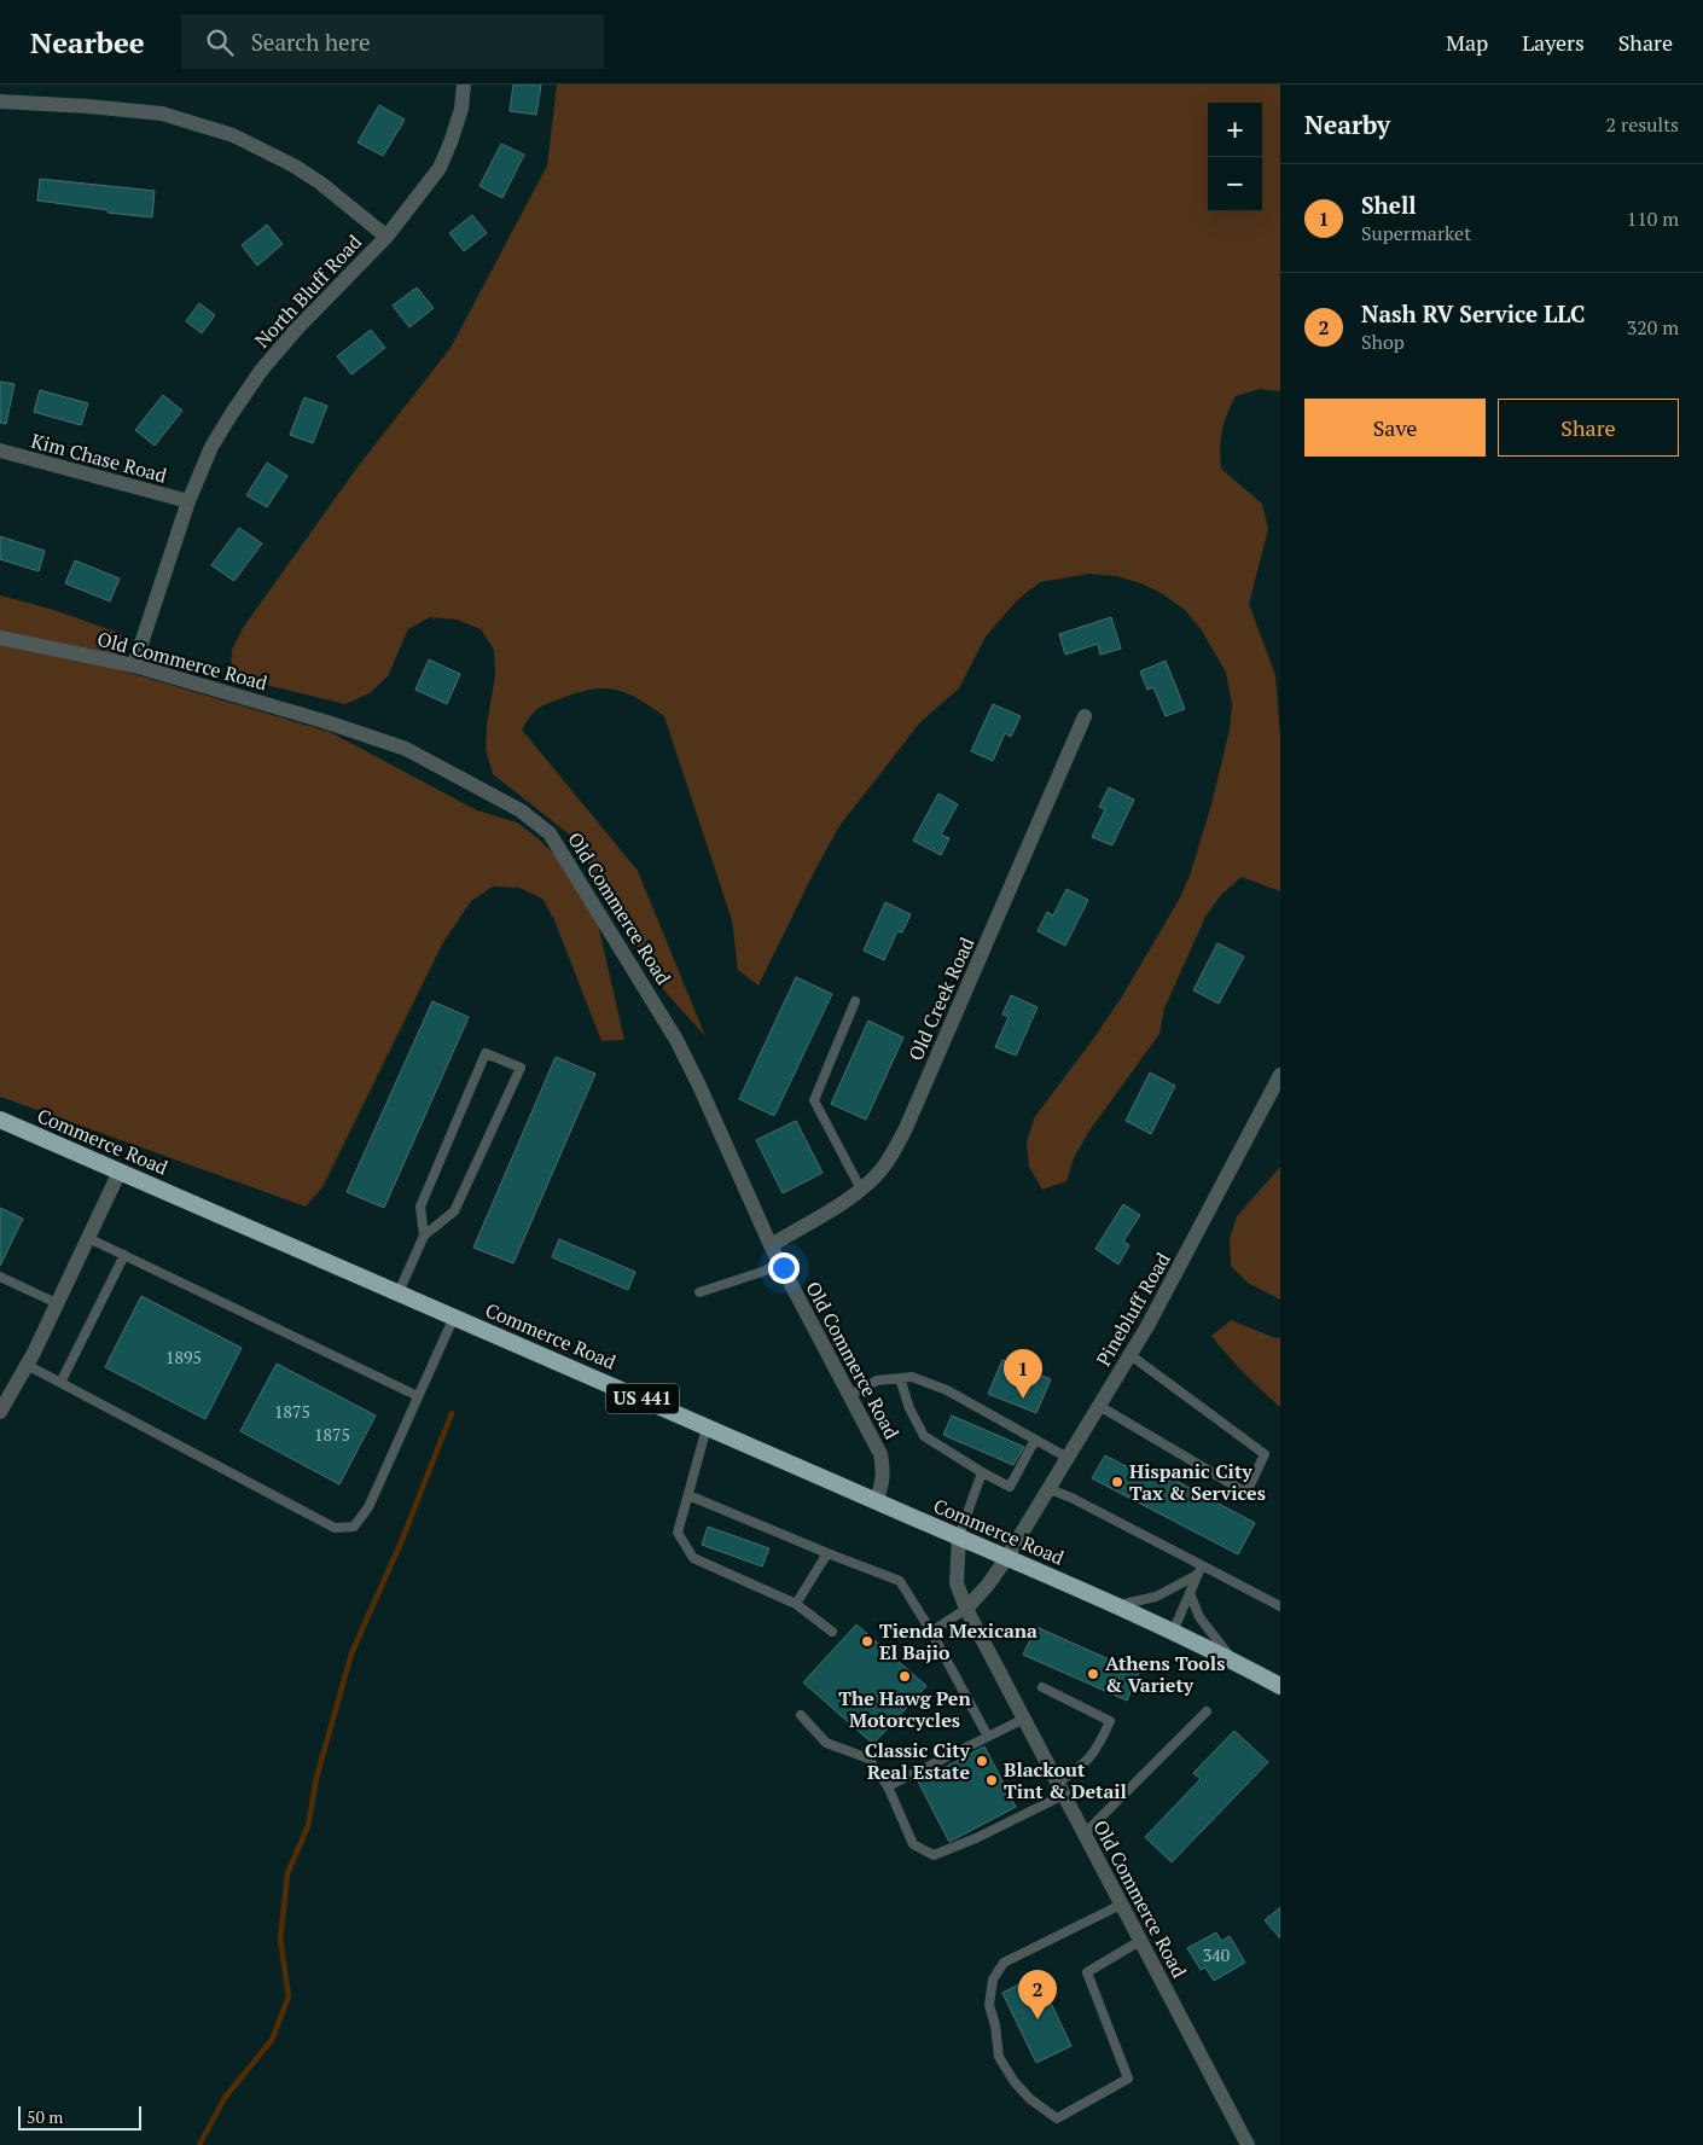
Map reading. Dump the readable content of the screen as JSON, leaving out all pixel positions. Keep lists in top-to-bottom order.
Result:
{
  "streets": {
    "highway": ["Commerce Road", "US 441"],
    "street": [
      "North Bluff Road",
      "Kim Chase Road",
      "Old Commerce Road",
      "Old Creek Road",
      "Pinebluff Road"
    ]
  },
  "crossings": [
    ["North Bluff Road", "Kim Chase Road"],
    ["North Bluff Road", "Old Commerce Road"],
    ["Old Commerce Road", "Old Creek Road"],
    ["Old Commerce Road", "Commerce Road"],
    ["Old Commerce Road", "Pinebluff Road"],
    ["Commerce Road", "Pinebluff Road"]
  ],
  "places": [
    "Hispanic City Tax & Services",
    "Tienda Mexicana El Bajio",
    "Athens Tools & Variety",
    "The Hawg Pen Motorcycles",
    "Classic City Real Estate",
    "Blackout Tint & Detail"
  ],
  "house_numbers": [
    "1895",
    "1875",
    "1875",
    "340"
  ],
  "scale_bar": "50 m",
  "page": {
    "header": "Nearbee",
    "search": "Search here",
    "nav": ["Map", "Layers", "Share"],
    "heading": ["Nearby", "2 results"],
    "map_buttons": ["+", "−"],
    "list": [
      {
        "mark": "1",
        "name": "Shell",
        "note": "Supermarket",
        "value": "110 m"
      },
      {
        "mark": "2",
        "name": "Nash RV Service LLC",
        "note": "Shop",
        "value": "320 m"
      }
    ],
    "buttons": ["Save", "Share"],
    "pins": ["1", "2"],
    "scale": "50 m"
  }
}
